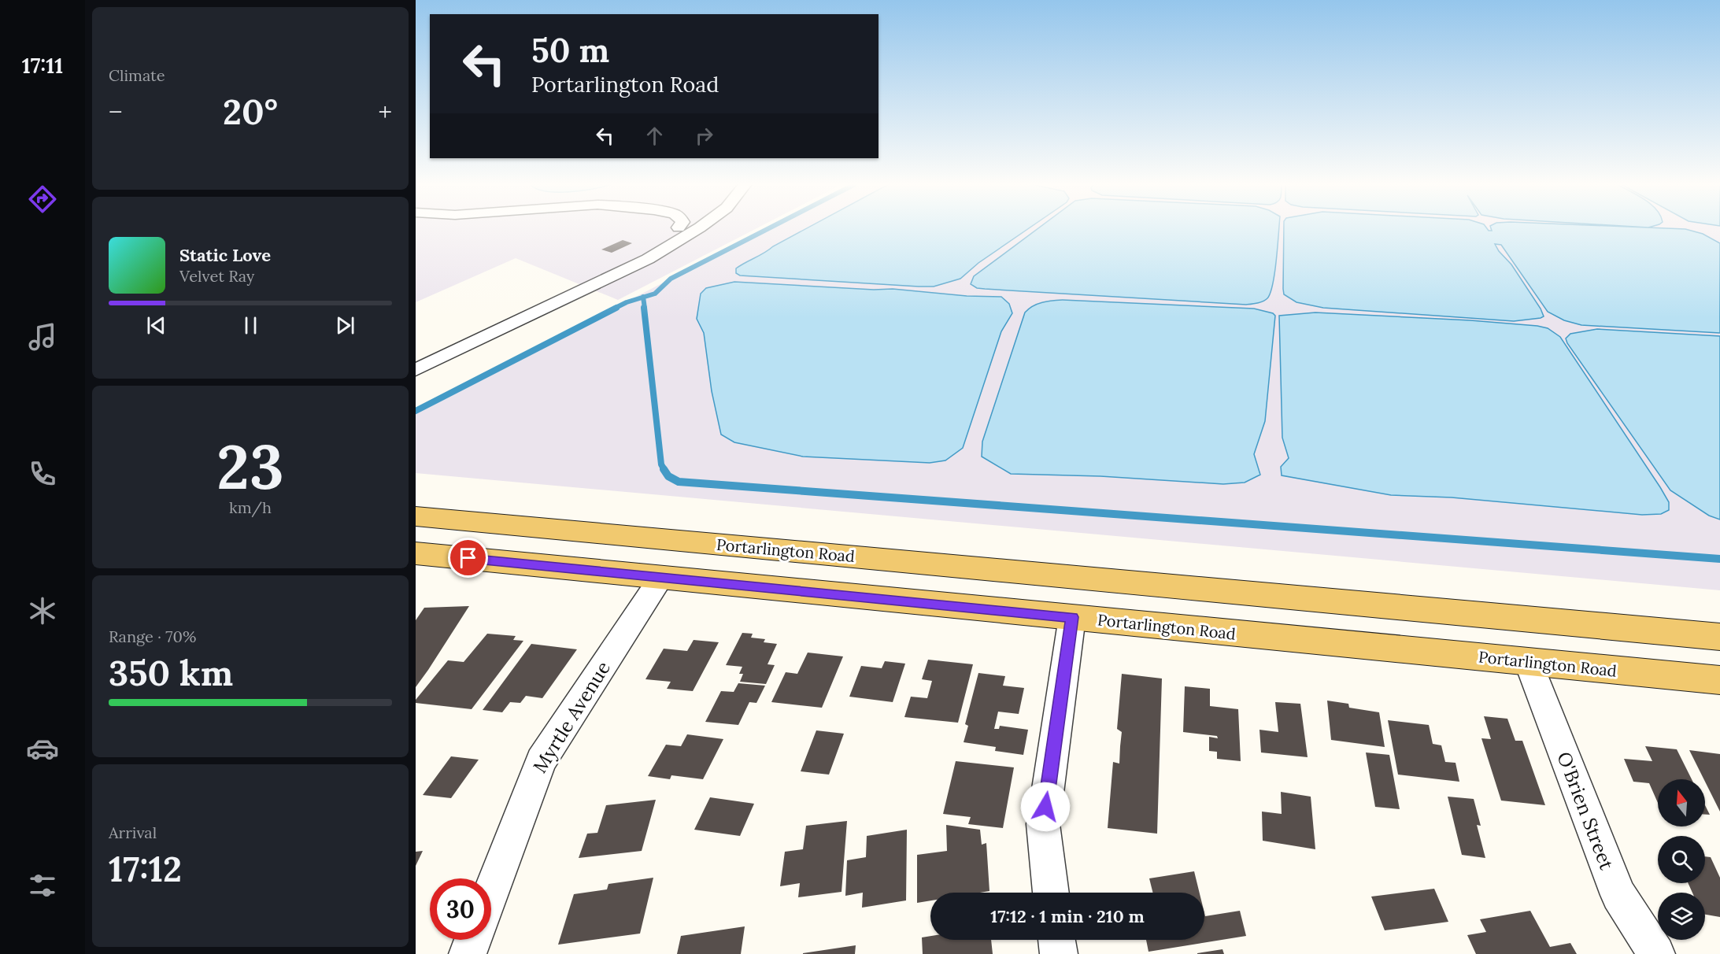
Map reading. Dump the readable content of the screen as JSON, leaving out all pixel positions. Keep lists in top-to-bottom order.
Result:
{
  "streets": {
    "main road": ["Portarlington Road"],
    "street": ["Myrtle Avenue", "O'Brien Street"]
  },
  "crossings": [
    ["Portarlington Road", "Myrtle Avenue"],
    ["Portarlington Road", "O'Brien Street"]
  ],
  "north": "top",
  "page": {
    "tabs": "17:11",
    "tile": [
      "Climate",
      ["23", "km/h"],
      ["Range · 70%", "350 km"],
      ["Arrival", "17:12"]
    ],
    "turn": ["50 m", "Portarlington Road"],
    "heat": ["−", "20°", "+"],
    "song": ["Static Love", "Velvet Ray"],
    "limit": "30",
    "trip": "17:12 · 1 min · 210 m"
  }
}
